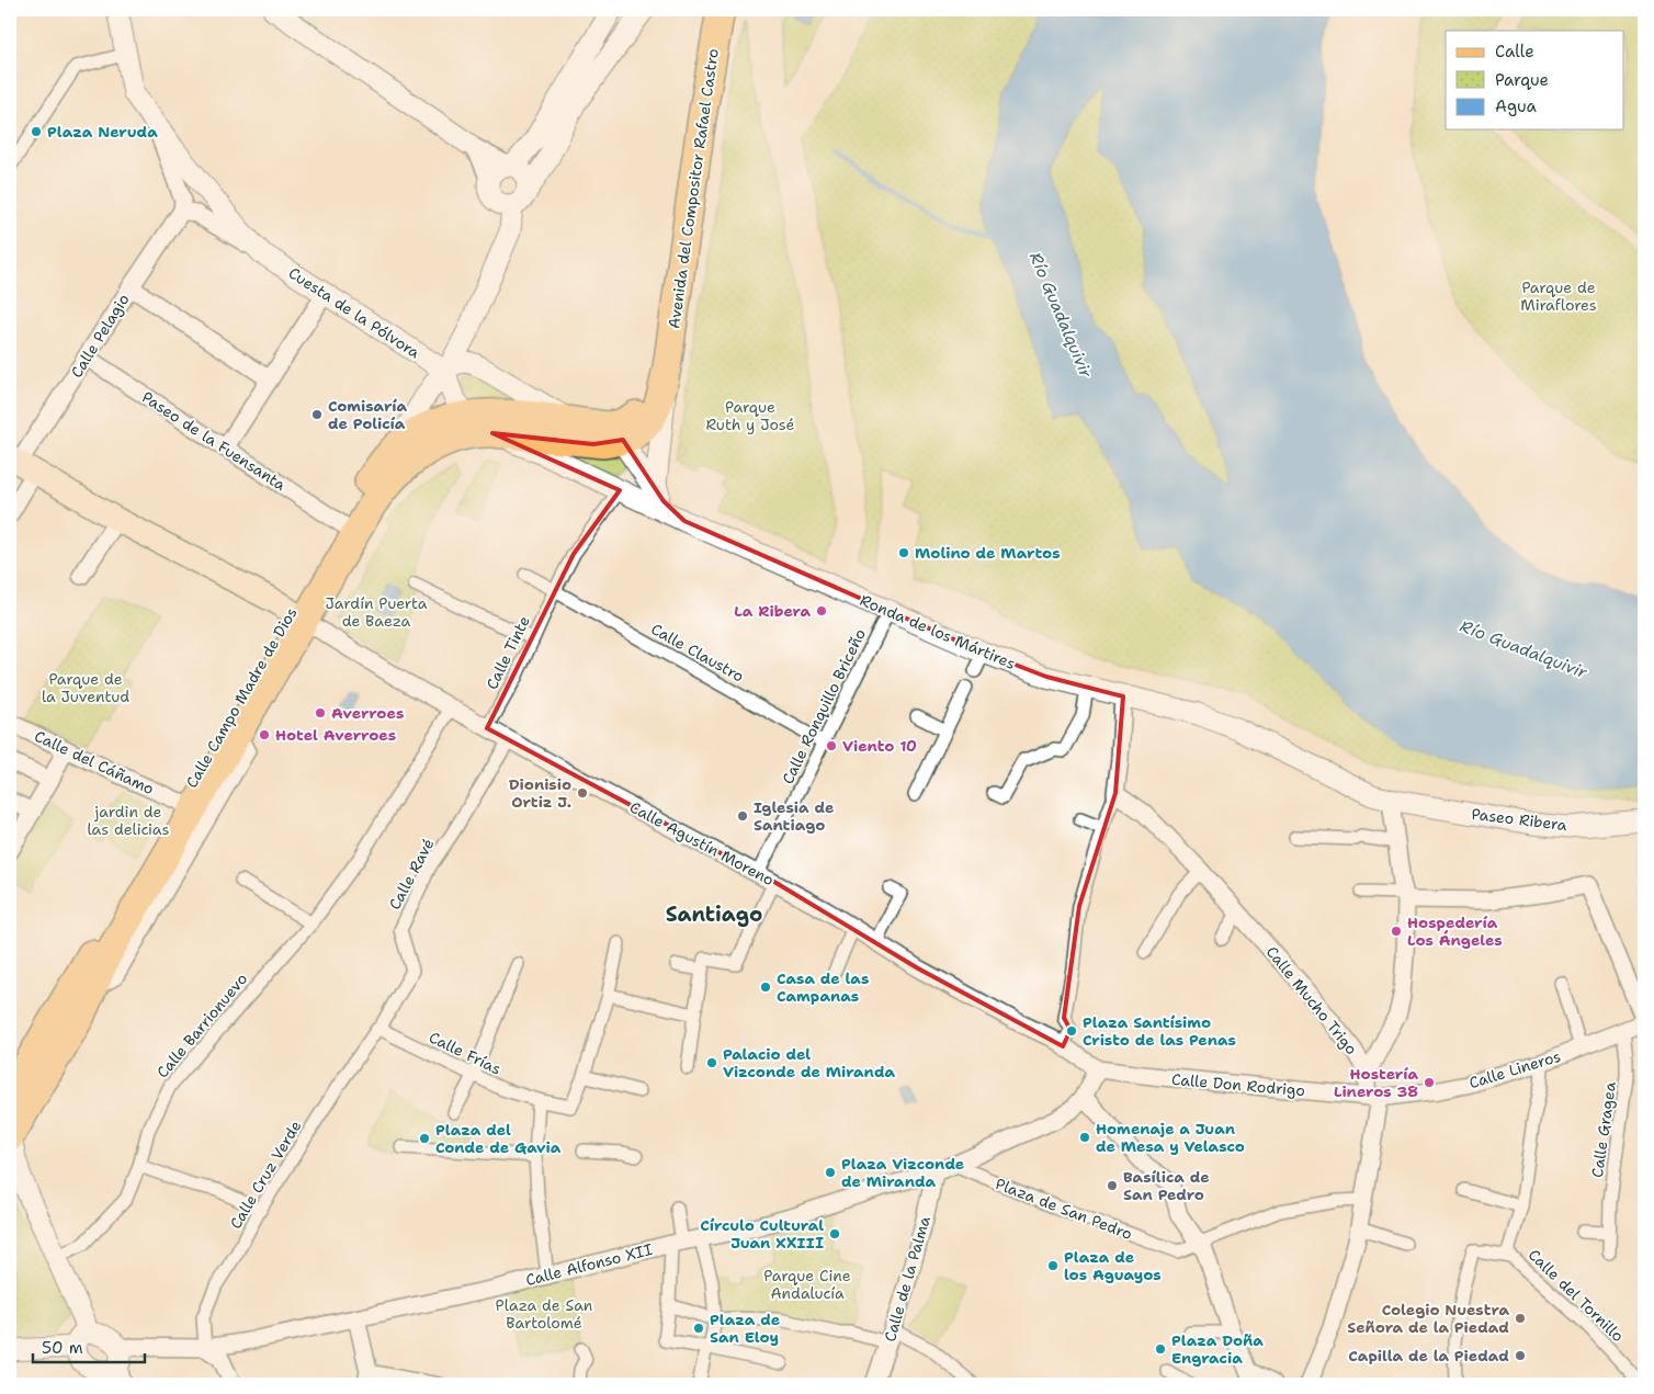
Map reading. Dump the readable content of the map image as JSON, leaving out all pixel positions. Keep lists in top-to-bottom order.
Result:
{
  "streets": {
    "main road": ["Avenida del Compositor Rafael Castro", "Calle Campo Madre de Dios"],
    "street": [
      "Cuesta de la Pólvora",
      "Calle Pelagio",
      "Paseo de la Fuensanta",
      "Ronda de los Mártires",
      "Calle Tinte",
      "Calle Claustro",
      "Calle Ronquillo Briceño",
      "Calle del Cáñamo",
      "Paseo Ribera",
      "Calle Agustín Moreno",
      "Calle Ravé",
      "Calle Mucho Trigo",
      "Calle Barrionuevo",
      "Calle Frías",
      "Calle Lineros",
      "Calle Don Rodrigo",
      "Calle Gragea",
      "Calle Cruz Verde",
      "Plaza de San Pedro",
      "Calle Alfonso XII",
      "Calle de la Palma",
      "Calle del Tornillo"
    ]
  },
  "crossings": [
    ["Avenida del Compositor Rafael Castro", "Calle Campo Madre de Dios"],
    ["Cuesta de la Pólvora", "Calle Pelagio"],
    ["Cuesta de la Pólvora", "Ronda de los Mártires"],
    ["Cuesta de la Pólvora", "Calle Campo Madre de Dios"],
    ["Calle Pelagio", "Paseo de la Fuensanta"],
    ["Paseo de la Fuensanta", "Calle Campo Madre de Dios"],
    ["Ronda de los Mártires", "Calle Tinte"],
    ["Ronda de los Mártires", "Calle Campo Madre de Dios"],
    ["Ronda de los Mártires", "Calle Ronquillo Briceño"],
    ["Ronda de los Mártires", "Paseo Ribera"],
    ["Calle Tinte", "Calle Claustro"],
    ["Calle Tinte", "Calle Agustín Moreno"],
    ["Calle Claustro", "Calle Ronquillo Briceño"],
    ["Calle Campo Madre de Dios", "Calle del Cáñamo"],
    ["Calle Campo Madre de Dios", "Calle Agustín Moreno"],
    ["Calle Ronquillo Briceño", "Calle Agustín Moreno"],
    ["Calle Agustín Moreno", "Calle Ravé"],
    ["Calle Agustín Moreno", "Calle Barrionuevo"],
    ["Calle Agustín Moreno", "Calle Don Rodrigo"],
    ["Calle Ravé", "Calle Frías"],
    ["Calle Ravé", "Calle Cruz Verde"],
    ["Calle Mucho Trigo", "Calle Lineros"],
    ["Calle Mucho Trigo", "Calle Don Rodrigo"],
    ["Calle Mucho Trigo", "Plaza de San Pedro"],
    ["Calle Frías", "Calle Cruz Verde"],
    ["Calle Lineros", "Calle Don Rodrigo"],
    ["Calle Lineros", "Calle Gragea"],
    ["Calle Cruz Verde", "Calle Alfonso XII"],
    ["Plaza de San Pedro", "Calle Alfonso XII"],
    ["Calle Alfonso XII", "Calle de la Palma"]
  ],
  "districts": ["Santiago"],
  "water": ["Río Guadalquivir"],
  "parks": [
    "Parque de Miraflores",
    "Parque Ruth y José",
    "Jardín Puerta de Baeza",
    "Parque de la Juventud",
    "jardin de las delicias",
    "Parque Cine Andalucía",
    "Plaza de San Bartolomé"
  ],
  "places": [
    "Plaza Neruda",
    "Comisaría de Policía",
    "Molino de Martos",
    "La Ribera",
    "Averroes",
    "Hotel Averroes",
    "Viento 10",
    "Dionisio Ortiz J.",
    "Iglesia de Santiago",
    "Hospedería Los Ángeles",
    "Casa de las Campanas",
    "Plaza Santísimo Cristo de las Penas",
    "Palacio del Vizconde de Miranda",
    "Hostería Lineros 38",
    "Homenaje a Juan de Mesa y Velasco",
    "Plaza del Conde de Gavia",
    "Plaza Vizconde de Miranda",
    "Basílica de San Pedro",
    "Círculo Cultural Juan XXIII",
    "Plaza de los Aguayos",
    "Colegio Nuestra Señora de la Piedad",
    "Plaza de San Eloy",
    "Plaza Doña Engracia",
    "Capilla de la Piedad"
  ],
  "legend": ["Calle", "Parque", "Agua"],
  "scale_bar": "50 m"
}
